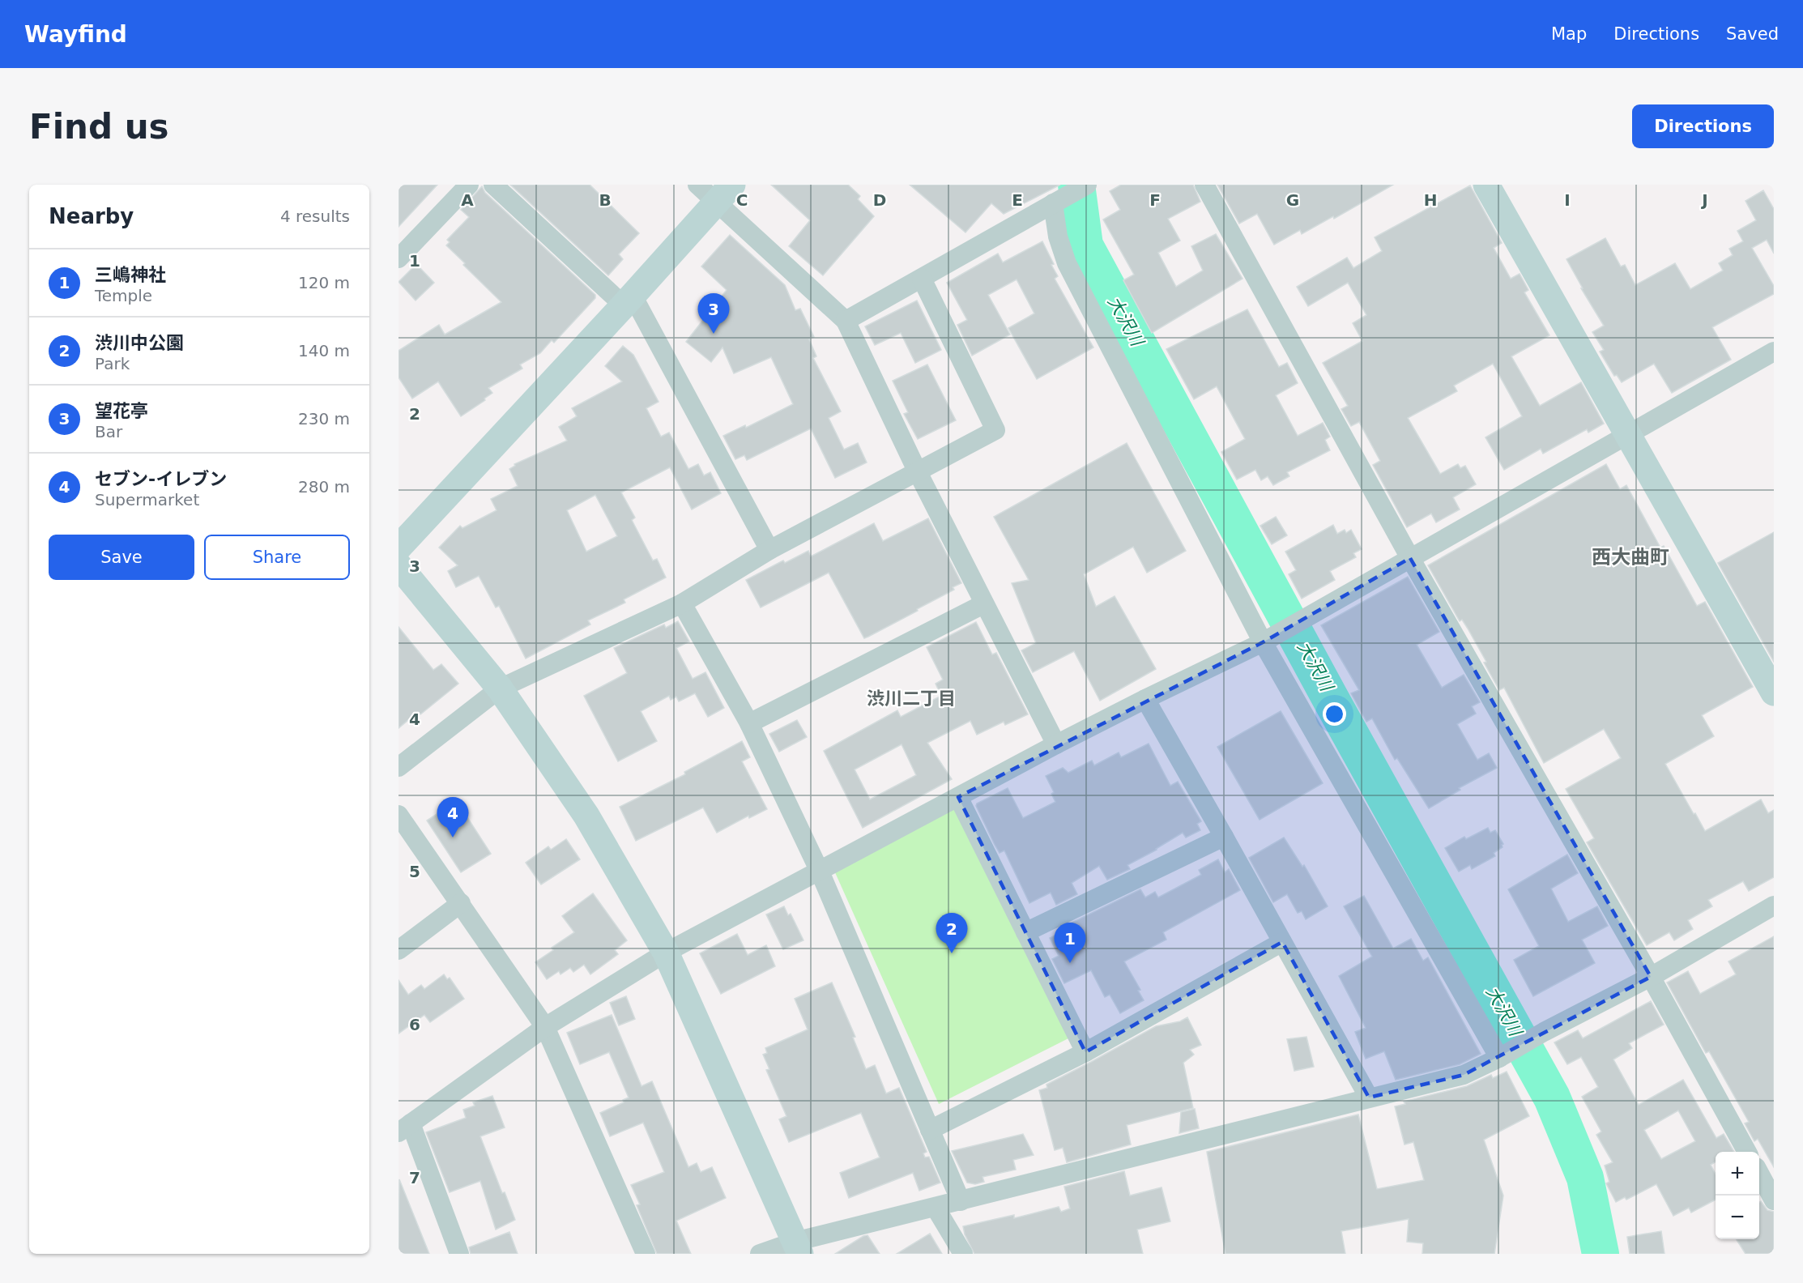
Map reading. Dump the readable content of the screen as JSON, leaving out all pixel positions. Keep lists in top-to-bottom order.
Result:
{
  "districts": ["西大曲町", "渋川二丁目"],
  "water": ["大沢川"],
  "page": {
    "header": "Wayfind",
    "nav": ["Map", "Directions", "Saved"],
    "buttons": [
      "Directions",
      ["Save", "Share"]
    ],
    "title": "Find us",
    "heading": ["Nearby", "4 results"],
    "list": [
      {
        "mark": "1",
        "name": "三嶋神社",
        "note": "Temple",
        "value": "120 m"
      },
      {
        "mark": "2",
        "name": "渋川中公園",
        "note": "Park",
        "value": "140 m"
      },
      {
        "mark": "3",
        "name": "望花亭",
        "note": "Bar",
        "value": "230 m"
      },
      {
        "mark": "4",
        "name": "セブン-イレブン",
        "note": "Supermarket",
        "value": "280 m"
      }
    ],
    "pins": [
      "3",
      "4",
      "2",
      "1"
    ],
    "map_buttons": ["+", "−"]
  },
  "grid": {
    "columns": [
      "A",
      "B",
      "C",
      "D",
      "E",
      "F",
      "G",
      "H",
      "I",
      "J"
    ],
    "rows": [
      "1",
      "2",
      "3",
      "4",
      "5",
      "6",
      "7"
    ]
  }
}
